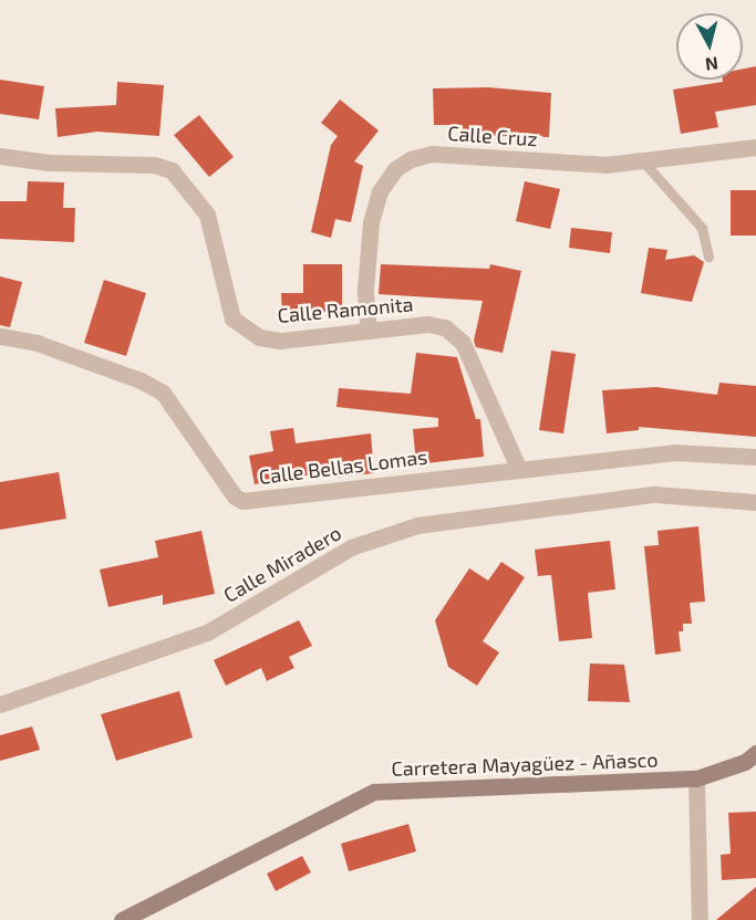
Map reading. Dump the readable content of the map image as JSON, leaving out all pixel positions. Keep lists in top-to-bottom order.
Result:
{
  "streets": {
    "main road": ["Carretera Mayagüez - Añasco"],
    "street": [
      "Calle Cruz",
      "Calle Ramonita",
      "Calle Bellas Lomas",
      "Calle Miradero"
    ]
  },
  "crossings": [
    ["Calle Cruz", "Calle Ramonita"],
    ["Calle Ramonita", "Calle Bellas Lomas"]
  ],
  "north": "bottom"
}
